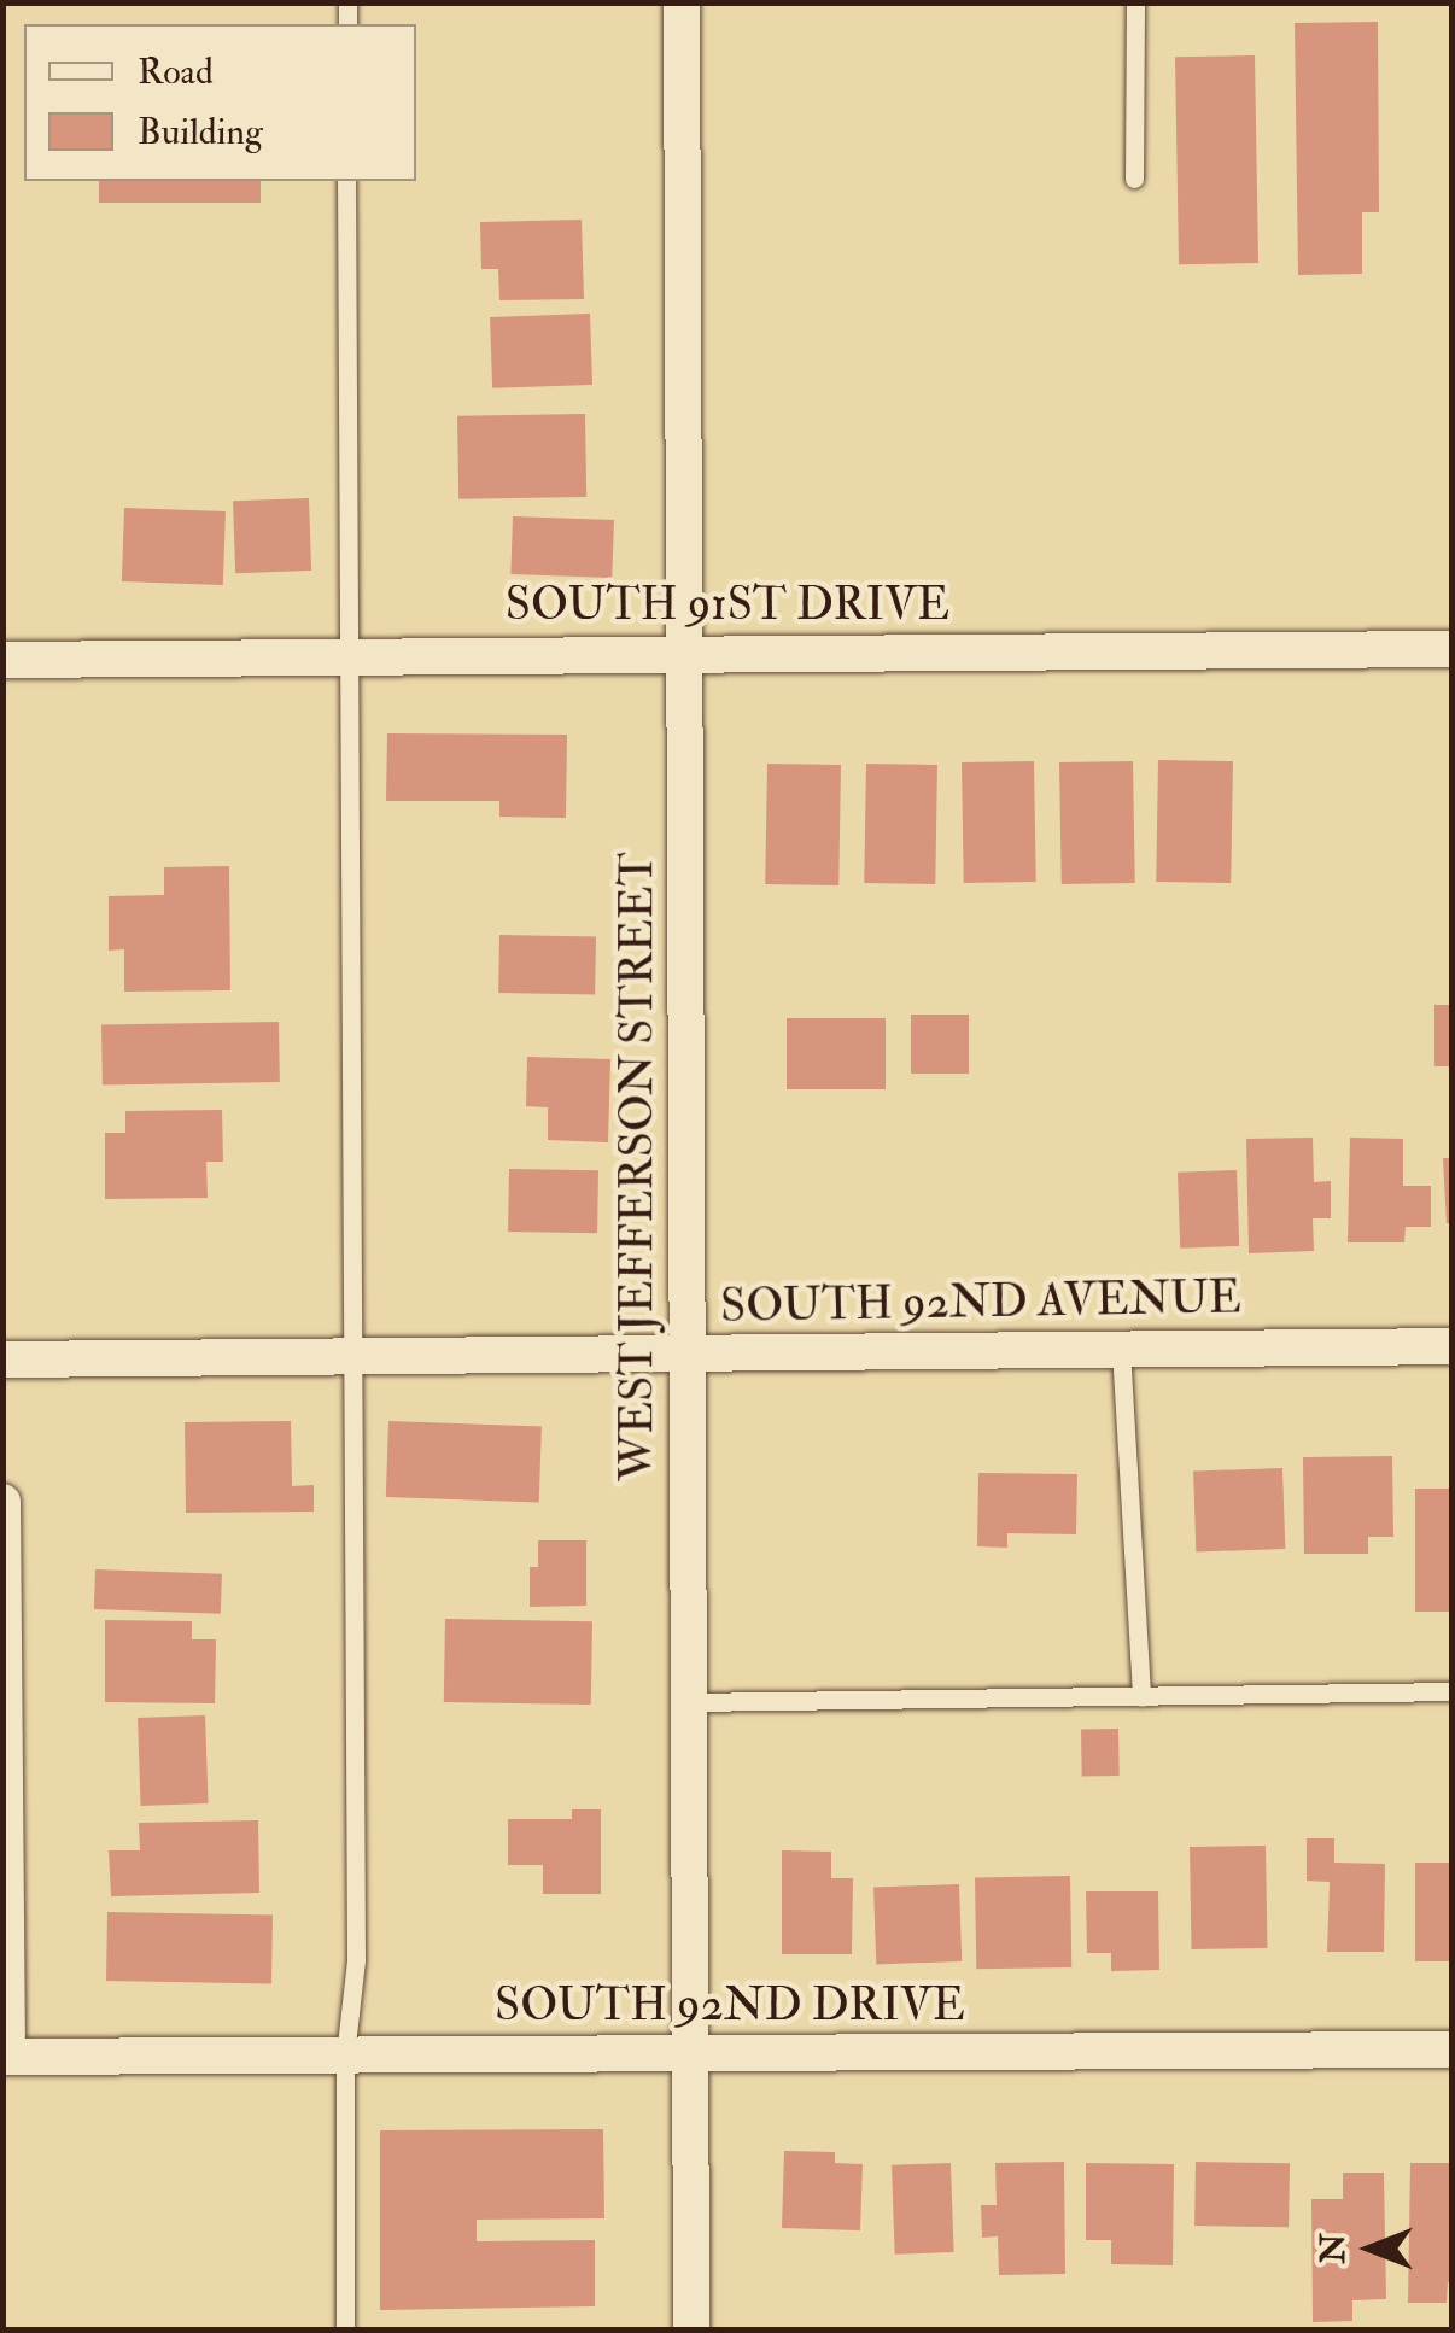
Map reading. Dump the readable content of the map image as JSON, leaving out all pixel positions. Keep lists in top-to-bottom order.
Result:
{
  "streets": {
    "street": [
      "SOUTH 91ST DRIVE",
      "WEST JEFFERSON STREET",
      "SOUTH 92ND AVENUE",
      "SOUTH 92ND DRIVE"
    ]
  },
  "crossings": [
    ["SOUTH 91ST DRIVE", "WEST JEFFERSON STREET"],
    ["WEST JEFFERSON STREET", "SOUTH 92ND AVENUE"],
    ["WEST JEFFERSON STREET", "SOUTH 92ND DRIVE"]
  ],
  "legend": ["Road", "Building"],
  "north": "left"
}
